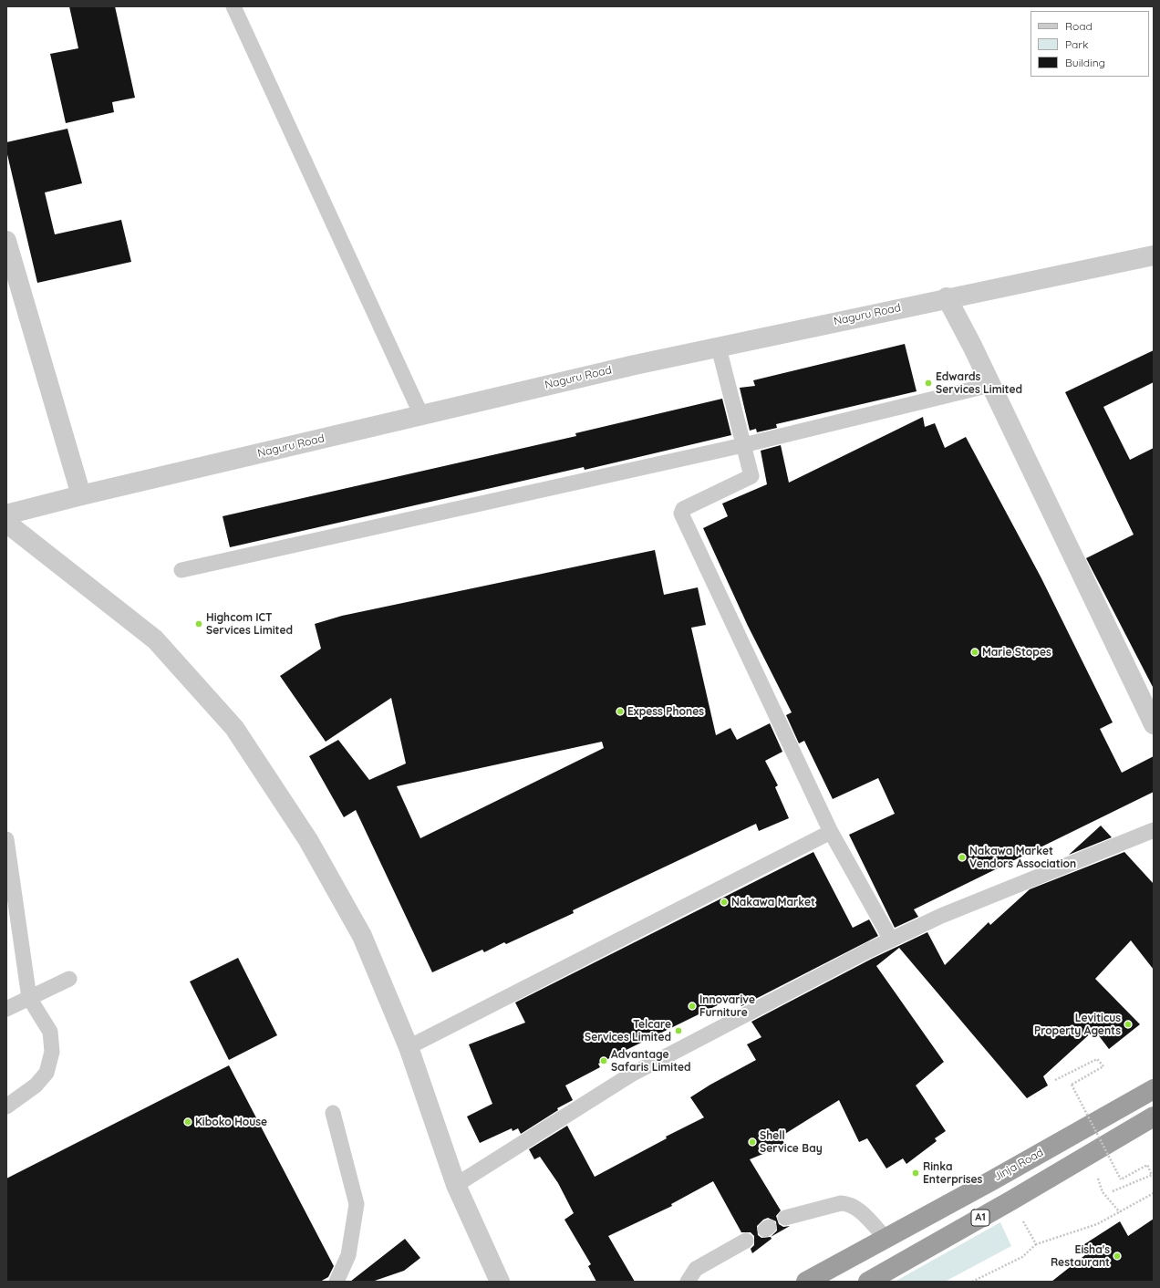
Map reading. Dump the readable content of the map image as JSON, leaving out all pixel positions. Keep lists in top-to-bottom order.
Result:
{
  "streets": {
    "highway": ["Jinja Road", "A1"],
    "street": ["Naguru Road"]
  },
  "places": [
    "Edwards Services Limited",
    "Highcom ICT Services Limited",
    "Marie Stopes",
    "Expess Phones",
    "Nakawa Market Vendors Association",
    "Nakawa Market",
    "Innovarive Furniture",
    "Leviticus Property Agents",
    "Telcare Services Limited",
    "Advantage Safaris Limited",
    "Kiboko House",
    "Shell Service Bay",
    "Rinka Enterprises",
    "Eisha's Restaurant"
  ],
  "legend": ["Road", "Park", "Building"]
}
